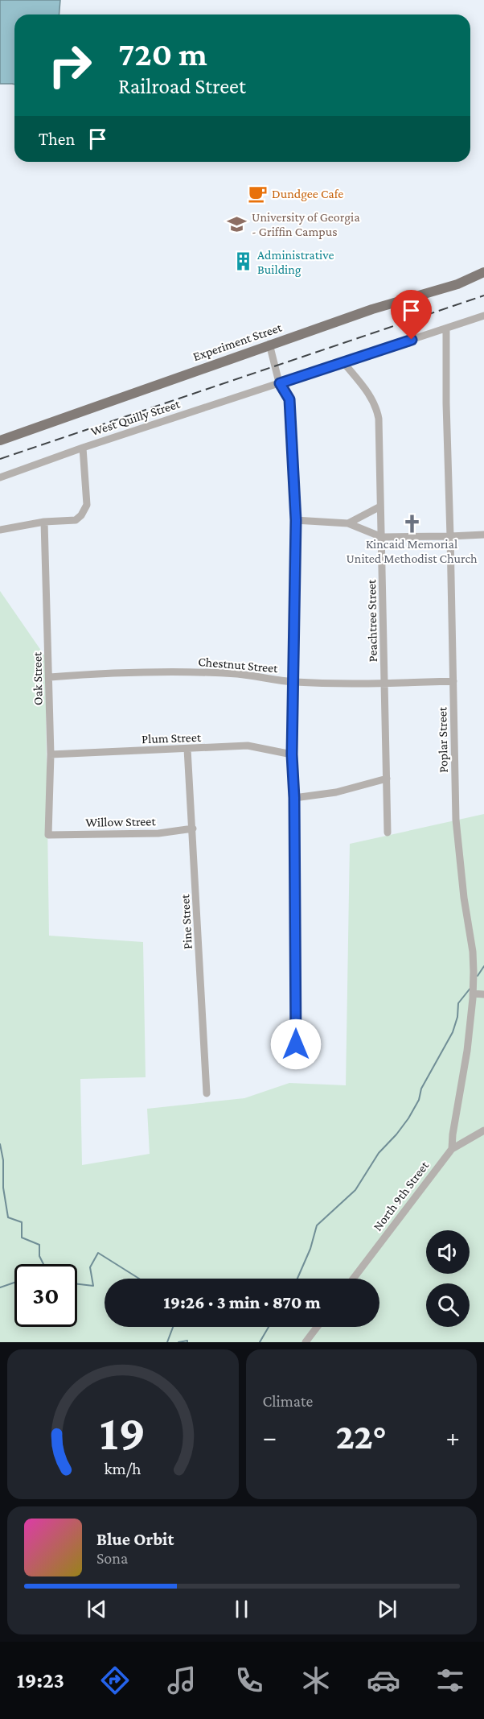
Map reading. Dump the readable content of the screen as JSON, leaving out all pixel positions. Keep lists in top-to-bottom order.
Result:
{
  "streets": {
    "main road": ["Experiment Street"],
    "street": [
      "West Quilly Street",
      "Peachtree Street",
      "Chestnut Street",
      "Oak Street",
      "Plum Street",
      "Poplar Street",
      "Willow Street",
      "Pine Street",
      "North 9th Street"
    ]
  },
  "crossings": [
    ["West Quilly Street", "Peachtree Street"],
    ["West Quilly Street", "Poplar Street"],
    ["Peachtree Street", "Chestnut Street"],
    ["Chestnut Street", "Oak Street"],
    ["Chestnut Street", "Poplar Street"],
    ["Oak Street", "Plum Street"],
    ["Oak Street", "Willow Street"],
    ["Plum Street", "Pine Street"],
    ["Poplar Street", "North 9th Street"],
    ["Willow Street", "Pine Street"]
  ],
  "places": {
    "cafe": ["Dundgee Cafe"],
    "school or university": ["University of Georgia - Griffin Campus"],
    "building": ["Administrative Building"],
    "church": ["Kincaid Memorial United Methodist Church"]
  },
  "page": {
    "turn": ["720 m", "Railroad Street"],
    "then": "Then",
    "limit": "30",
    "trip": "19:26 · 3 min · 870 m",
    "tile": "Climate",
    "heat": ["−", "22°", "+"],
    "song": ["Blue Orbit", "Sona"],
    "tabs": "19:23",
    "gauge": ["19", "km/h"]
  }
}
